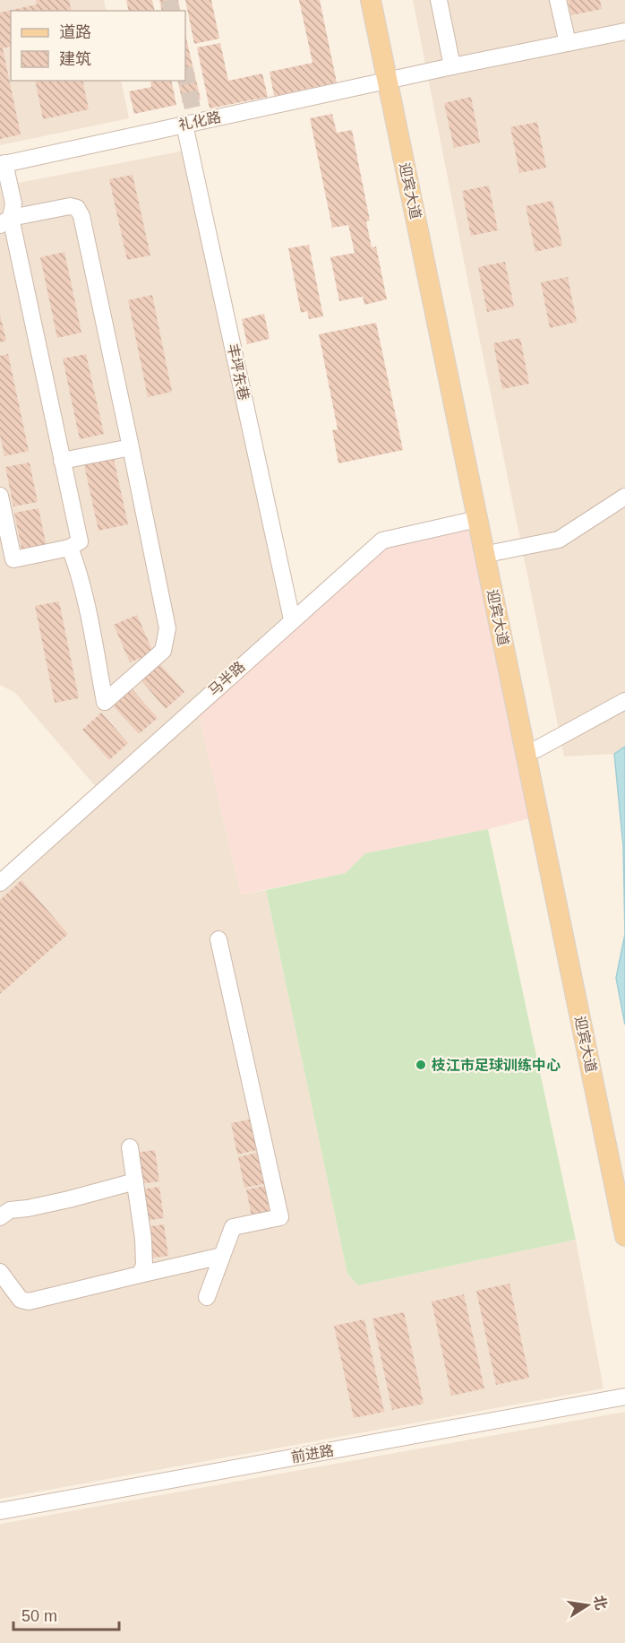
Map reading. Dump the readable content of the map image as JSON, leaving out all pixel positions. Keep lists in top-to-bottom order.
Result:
{
  "streets": {
    "main road": ["迎宾大道"],
    "street": [
      "礼化路",
      "丰坪东巷",
      "马半路",
      "前进路"
    ]
  },
  "crossings": [
    ["礼化路", "迎宾大道"],
    ["礼化路", "丰坪东巷"],
    ["迎宾大道", "马半路"],
    ["丰坪东巷", "马半路"]
  ],
  "places": ["枝江市足球训练中心"],
  "legend": ["道路", "建筑"],
  "scale_bar": "50 m",
  "north": "right"
}
